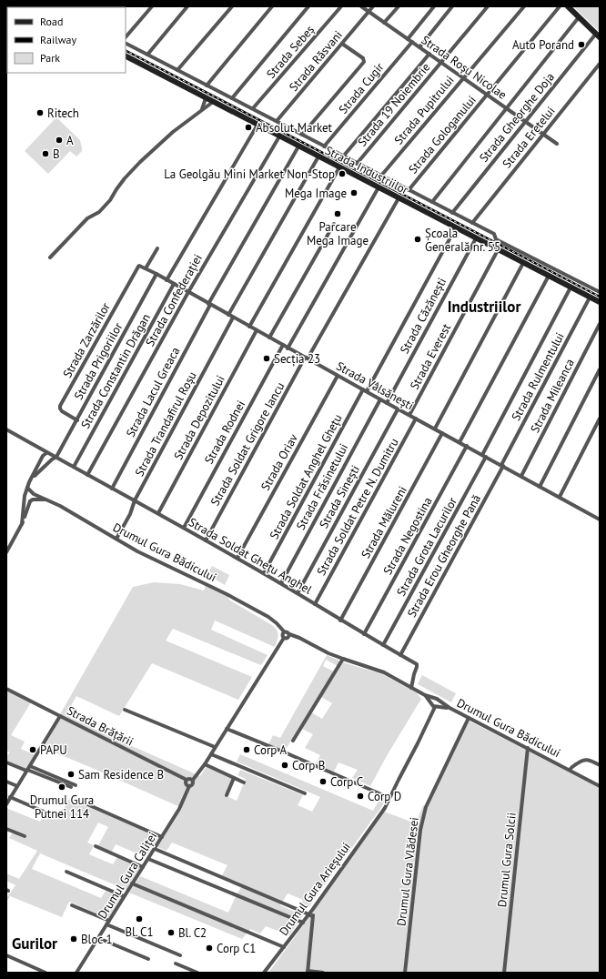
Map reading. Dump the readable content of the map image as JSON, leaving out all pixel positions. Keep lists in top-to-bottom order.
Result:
{
  "streets": {
    "main road": ["Strada Industriilor"],
    "street": [
      "Strada Sebeș",
      "Strada Răsvani",
      "Strada Roșu Nicolae",
      "Strada Cugir",
      "Strada 19 Noiembrie",
      "Strada Pupitrului",
      "Strada Gheorghe Doja",
      "Strada Gologanului",
      "Strada Eretelui",
      "Strada Confederației",
      "Strada Căzănești",
      "Strada Zarzărilor",
      "Strada Everest",
      "Strada Prigoriilor",
      "Strada Constantin Drăgan",
      "Strada Rulmentului",
      "Strada Vâlsănești",
      "Strada Lacul Greaca",
      "Strada Mileanca",
      "Strada Depozitului",
      "Strada Trandafirul Roșu",
      "Strada Rodnei",
      "Strada Soldat Grigore Iancu",
      "Strada Oriav",
      "Strada Soldat Anghel Ghețu",
      "Strada Frăsinetului",
      "Strada Sinești",
      "Strada Soldat Petre N. Dumitru",
      "Strada Mălureni",
      "Strada Negostina",
      "Strada Grota Lacurilor",
      "Drumul Gura Bădicului",
      "Strada Soldat Ghețu Anghel",
      "Strada Erou Gheorghe Pană",
      "Strada Brățării",
      "Drumul Gura Solcii",
      "Drumul Gura Vlădesei",
      "Drumul Gura Caliței",
      "Drumul Gura Arieșului"
    ]
  },
  "crossings": [
    ["Strada Răsvani", "Strada Roșu Nicolae"],
    ["Strada Roșu Nicolae", "Strada Cugir"],
    ["Strada Roșu Nicolae", "Strada 19 Noiembrie"],
    ["Strada Roșu Nicolae", "Strada Pupitrului"],
    ["Strada Roșu Nicolae", "Strada Gheorghe Doja"],
    ["Strada Roșu Nicolae", "Strada Gologanului"],
    ["Strada Roșu Nicolae", "Strada Eretelui"],
    ["Strada Industriilor", "Strada Confederației"],
    ["Strada Industriilor", "Strada Căzănești"],
    ["Strada Industriilor", "Strada Everest"],
    ["Strada Industriilor", "Strada Rulmentului"],
    ["Strada Industriilor", "Strada Lacul Greaca"],
    ["Strada Industriilor", "Strada Soldat Grigore Iancu"],
    ["Strada Industriilor", "Strada Soldat Anghel Ghețu"],
    ["Strada Industriilor", "Strada Grota Lacurilor"],
    ["Strada Confederației", "Strada Vâlsănești"],
    ["Strada Confederației", "Strada Soldat Ghețu Anghel"],
    ["Strada Căzănești", "Strada Vâlsănești"],
    ["Strada Zarzărilor", "Strada Prigoriilor"],
    ["Strada Zarzărilor", "Strada Vâlsănești"],
    ["Strada Everest", "Strada Vâlsănești"],
    ["Strada Prigoriilor", "Strada Vâlsănești"],
    ["Strada Prigoriilor", "Strada Soldat Ghețu Anghel"],
    ["Strada Constantin Drăgan", "Strada Vâlsănești"],
    ["Strada Constantin Drăgan", "Strada Soldat Ghețu Anghel"],
    ["Strada Rulmentului", "Strada Vâlsănești"],
    ["Strada Rulmentului", "Strada Erou Gheorghe Pană"],
    ["Strada Vâlsănești", "Strada Lacul Greaca"],
    ["Strada Vâlsănești", "Strada Mileanca"],
    ["Strada Vâlsănești", "Strada Depozitului"],
    ["Strada Vâlsănești", "Strada Trandafirul Roșu"],
    ["Strada Vâlsănești", "Strada Rodnei"],
    ["Strada Vâlsănești", "Strada Soldat Grigore Iancu"],
    ["Strada Vâlsănești", "Strada Oriav"],
    ["Strada Vâlsănești", "Strada Soldat Anghel Ghețu"],
    ["Strada Vâlsănești", "Strada Frăsinetului"],
    ["Strada Vâlsănești", "Strada Sinești"],
    ["Strada Vâlsănești", "Strada Soldat Petre N. Dumitru"],
    ["Strada Vâlsănești", "Strada Mălureni"],
    ["Strada Vâlsănești", "Strada Negostina"],
    ["Strada Vâlsănești", "Strada Grota Lacurilor"],
    ["Strada Vâlsănești", "Strada Erou Gheorghe Pană"],
    ["Strada Lacul Greaca", "Strada Soldat Ghețu Anghel"],
    ["Strada Depozitului", "Strada Soldat Ghețu Anghel"],
    ["Strada Trandafirul Roșu", "Drumul Gura Bădicului"],
    ["Strada Trandafirul Roșu", "Strada Soldat Ghețu Anghel"],
    ["Strada Rodnei", "Strada Soldat Ghețu Anghel"],
    ["Strada Soldat Grigore Iancu", "Strada Soldat Ghețu Anghel"],
    ["Strada Oriav", "Strada Soldat Ghețu Anghel"],
    ["Strada Soldat Anghel Ghețu", "Strada Soldat Ghețu Anghel"],
    ["Strada Frăsinetului", "Strada Soldat Ghețu Anghel"],
    ["Strada Sinești", "Strada Soldat Ghețu Anghel"],
    ["Strada Soldat Petre N. Dumitru", "Strada Soldat Ghețu Anghel"],
    ["Strada Mălureni", "Strada Soldat Ghețu Anghel"],
    ["Strada Negostina", "Strada Soldat Ghețu Anghel"],
    ["Strada Grota Lacurilor", "Strada Soldat Ghețu Anghel"],
    ["Drumul Gura Bădicului", "Drumul Gura Solcii"],
    ["Drumul Gura Bădicului", "Drumul Gura Vlădesei"],
    ["Strada Soldat Ghețu Anghel", "Strada Erou Gheorghe Pană"],
    ["Strada Brățării", "Drumul Gura Caliței"]
  ],
  "districts": ["Industriilor", "Gurilor"],
  "places": [
    "Auto Porand",
    "Ritech",
    "Absolut Market",
    "A",
    "B",
    "La Geolgău Mini Market Non-Stop",
    "Mega Image",
    "Parcare Mega Image",
    "Școala Generală nr. 55",
    "Secția 23",
    "PAPU",
    "Corp A",
    "Corp B",
    "Sam Residence B",
    "Corp C",
    "Drumul Gura Putnei 114",
    "Corp D",
    "Bl. C1",
    "Bl. C2",
    "Bloc 1",
    "Corp C1"
  ],
  "legend": ["Road", "Railway", "Park"]
}
